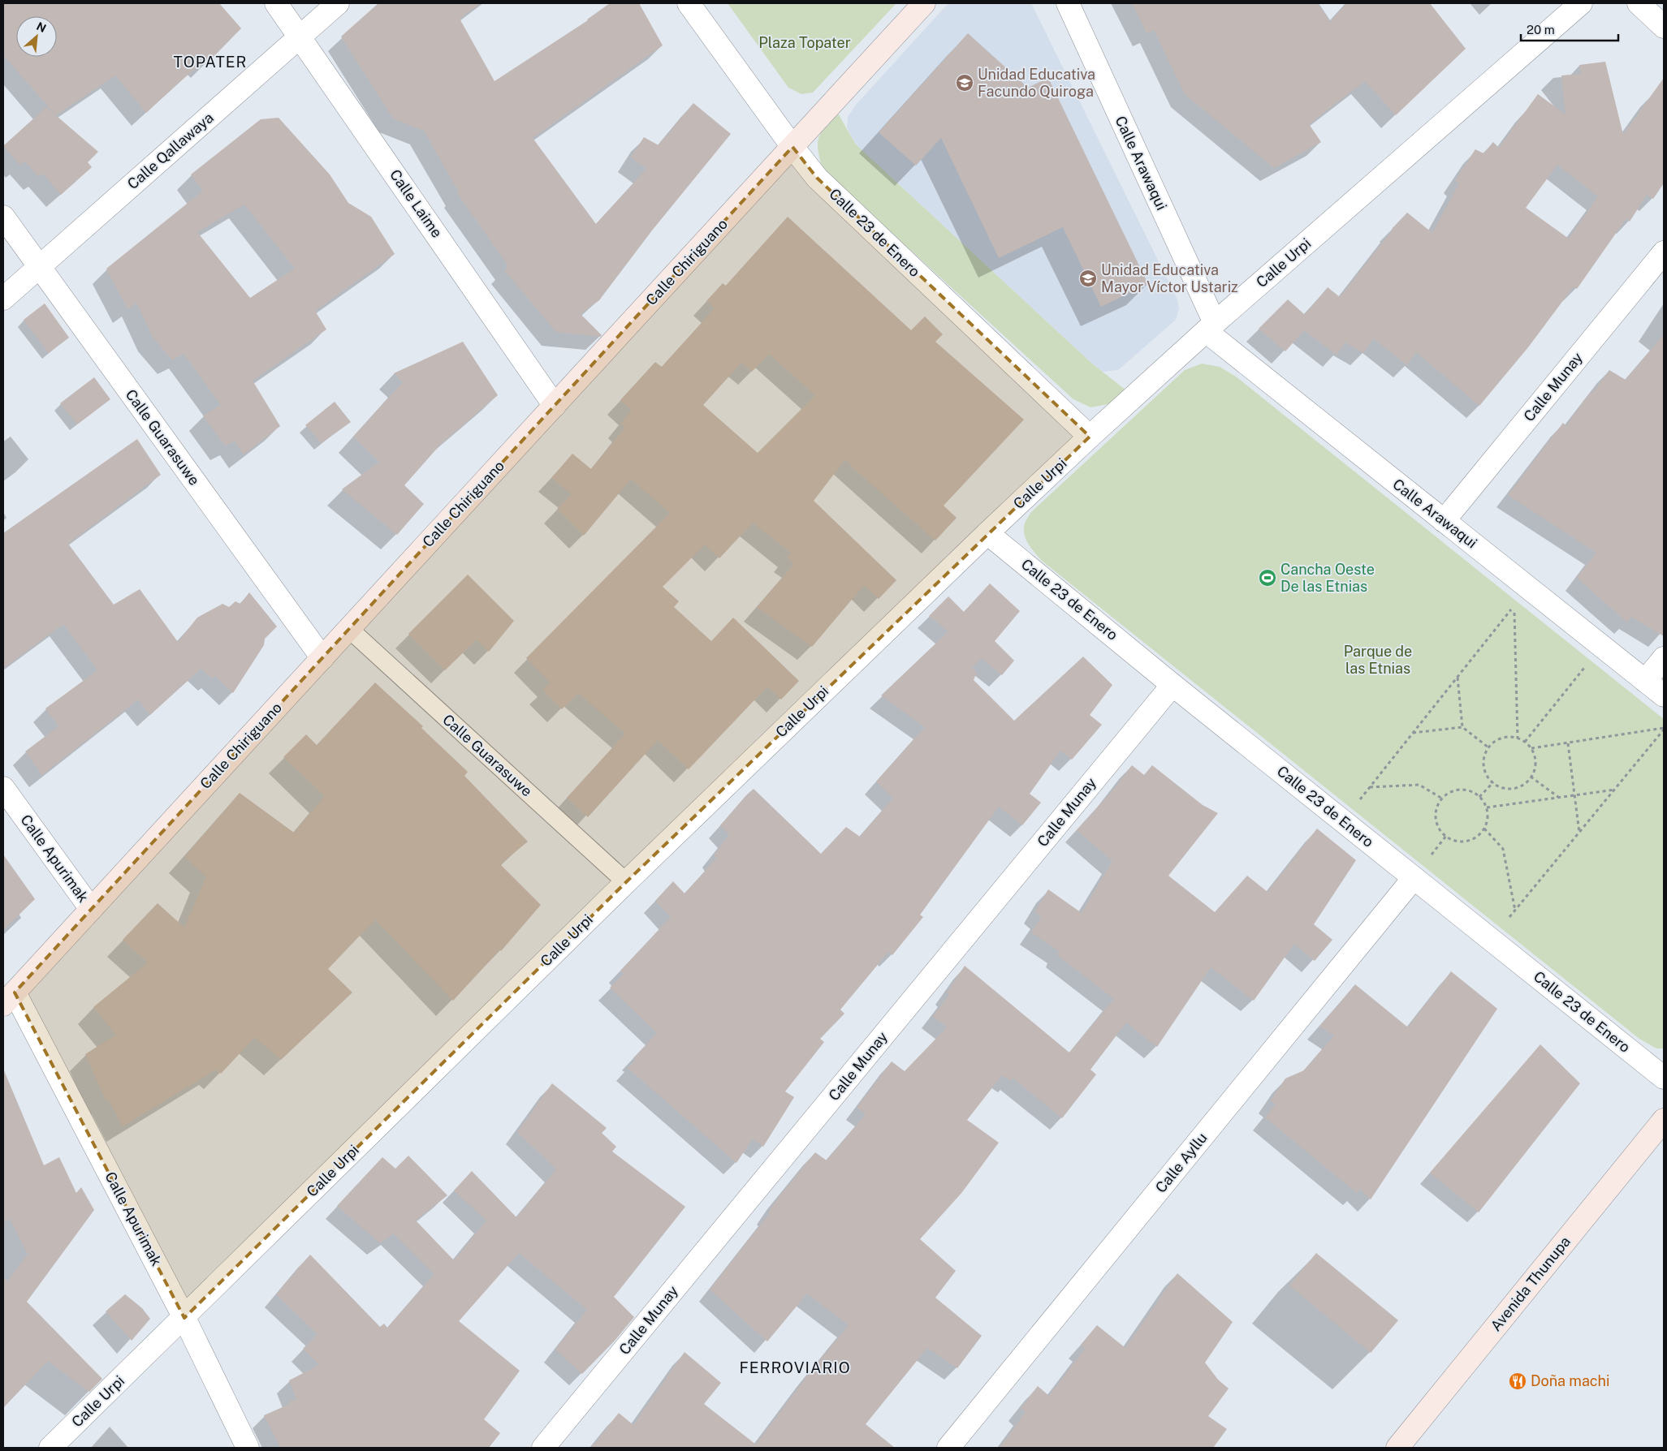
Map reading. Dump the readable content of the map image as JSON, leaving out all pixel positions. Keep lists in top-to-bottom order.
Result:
{
  "streets": {
    "main road": ["Calle Chiriguano", "Avenida Thunupa"],
    "street": [
      "Calle Qallawaya",
      "Calle Arawaqui",
      "Calle Laime",
      "Calle 23 de Enero",
      "Calle Urpi",
      "Calle Munay",
      "Calle Guarasuwe",
      "Calle Apurimak",
      "Calle Ayllu"
    ]
  },
  "crossings": [
    ["Calle Qallawaya", "Calle Laime"],
    ["Calle Qallawaya", "Calle Guarasuwe"],
    ["Calle Arawaqui", "Calle Urpi"],
    ["Calle Arawaqui", "Calle Munay"],
    ["Calle Laime", "Calle Chiriguano"],
    ["Calle 23 de Enero", "Calle Chiriguano"],
    ["Calle 23 de Enero", "Calle Urpi"],
    ["Calle 23 de Enero", "Calle Munay"],
    ["Calle 23 de Enero", "Calle Ayllu"],
    ["Calle Chiriguano", "Calle Guarasuwe"],
    ["Calle Chiriguano", "Calle Apurimak"],
    ["Calle Urpi", "Calle Guarasuwe"],
    ["Calle Urpi", "Calle Apurimak"]
  ],
  "districts": ["TOPATER", "FERROVIARIO"],
  "parks": ["Plaza Topater", "Parque de las Etnias"],
  "places": {
    "school or university": ["Unidad Educativa Facundo Quiroga", "Unidad Educativa Mayor Víctor Ustariz"],
    "sports": ["Cancha Oeste De las Etnias"],
    "restaurant": ["Doña machi"]
  },
  "scale_bar": "20 m",
  "north": "top right"
}
